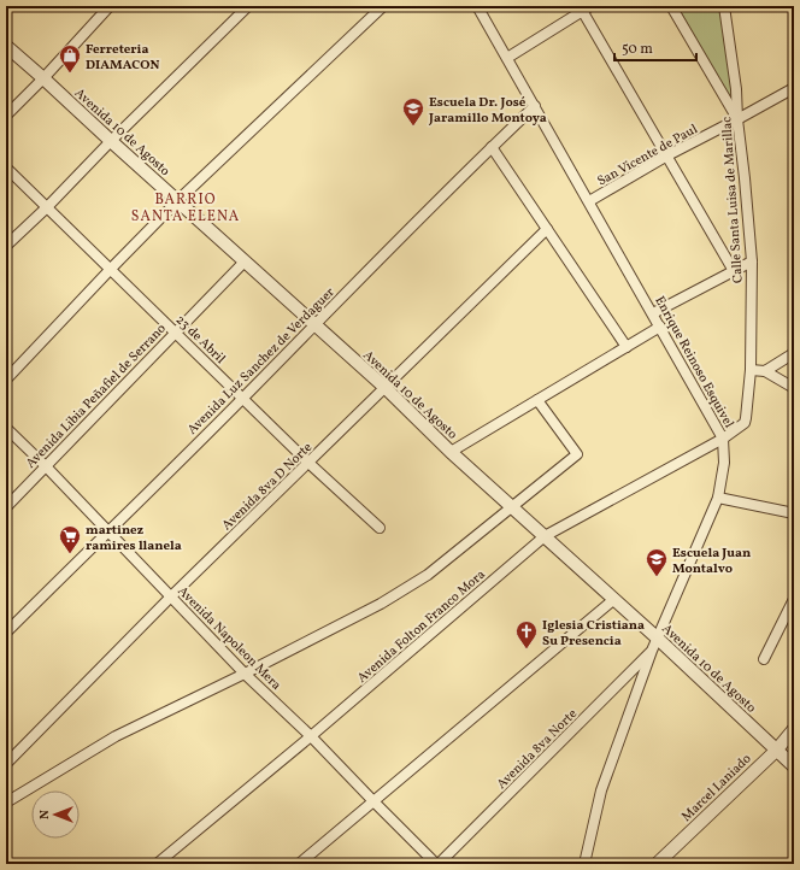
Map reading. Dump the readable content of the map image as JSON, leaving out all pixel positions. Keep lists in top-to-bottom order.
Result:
{
  "streets": {
    "street": [
      "Avenida 10 de Agosto",
      "San Vicente de Paul",
      "Calle Santa Luisa de Marillac",
      "23 de Abril",
      "Avenida Luz Sanchez de Verdaguer",
      "Enrique Reinoso Esquivel",
      "Avenida Libia Peñafiel de Serrano",
      "Avenida 8va D Norte",
      "Avenida Folton Franco Mora",
      "Avenida Napoleon Mera",
      "Avenida 8va Norte",
      "Marcel Laniado"
    ]
  },
  "crossings": [
    ["Avenida 10 de Agosto", "Avenida Luz Sanchez de Verdaguer"],
    ["Avenida 10 de Agosto", "Enrique Reinoso Esquivel"],
    ["Avenida 10 de Agosto", "Avenida Libia Peñafiel de Serrano"],
    ["Avenida 10 de Agosto", "Avenida 8va D Norte"],
    ["Avenida 10 de Agosto", "Avenida Folton Franco Mora"],
    ["Avenida 10 de Agosto", "Marcel Laniado"],
    ["San Vicente de Paul", "Calle Santa Luisa de Marillac"],
    ["San Vicente de Paul", "Enrique Reinoso Esquivel"],
    ["Calle Santa Luisa de Marillac", "Enrique Reinoso Esquivel"],
    ["Calle Santa Luisa de Marillac", "Avenida Folton Franco Mora"],
    ["23 de Abril", "Avenida Luz Sanchez de Verdaguer"],
    ["23 de Abril", "Avenida Libia Peñafiel de Serrano"],
    ["23 de Abril", "Avenida 8va D Norte"],
    ["Avenida Luz Sanchez de Verdaguer", "Enrique Reinoso Esquivel"],
    ["Avenida Luz Sanchez de Verdaguer", "Avenida Napoleon Mera"],
    ["Enrique Reinoso Esquivel", "Avenida Folton Franco Mora"],
    ["Enrique Reinoso Esquivel", "Avenida 8va Norte"],
    ["Avenida Libia Peñafiel de Serrano", "Avenida Napoleon Mera"],
    ["Avenida 8va D Norte", "Avenida Napoleon Mera"],
    ["Avenida Folton Franco Mora", "Avenida Napoleon Mera"],
    ["Avenida Napoleon Mera", "Avenida 8va Norte"]
  ],
  "districts": ["BARRIO SANTA ELENA"],
  "places": {
    "shop": ["Ferreteria DIAMACON"],
    "school or university": ["Escuela Dr. José Jaramillo Montoya", "Escuela Juan Montalvo"],
    "supermarket": ["martinez ramires llanela"],
    "church": ["Iglesia Cristiana Su Presencia"]
  },
  "scale_bar": "50 m",
  "north": "left"
}
